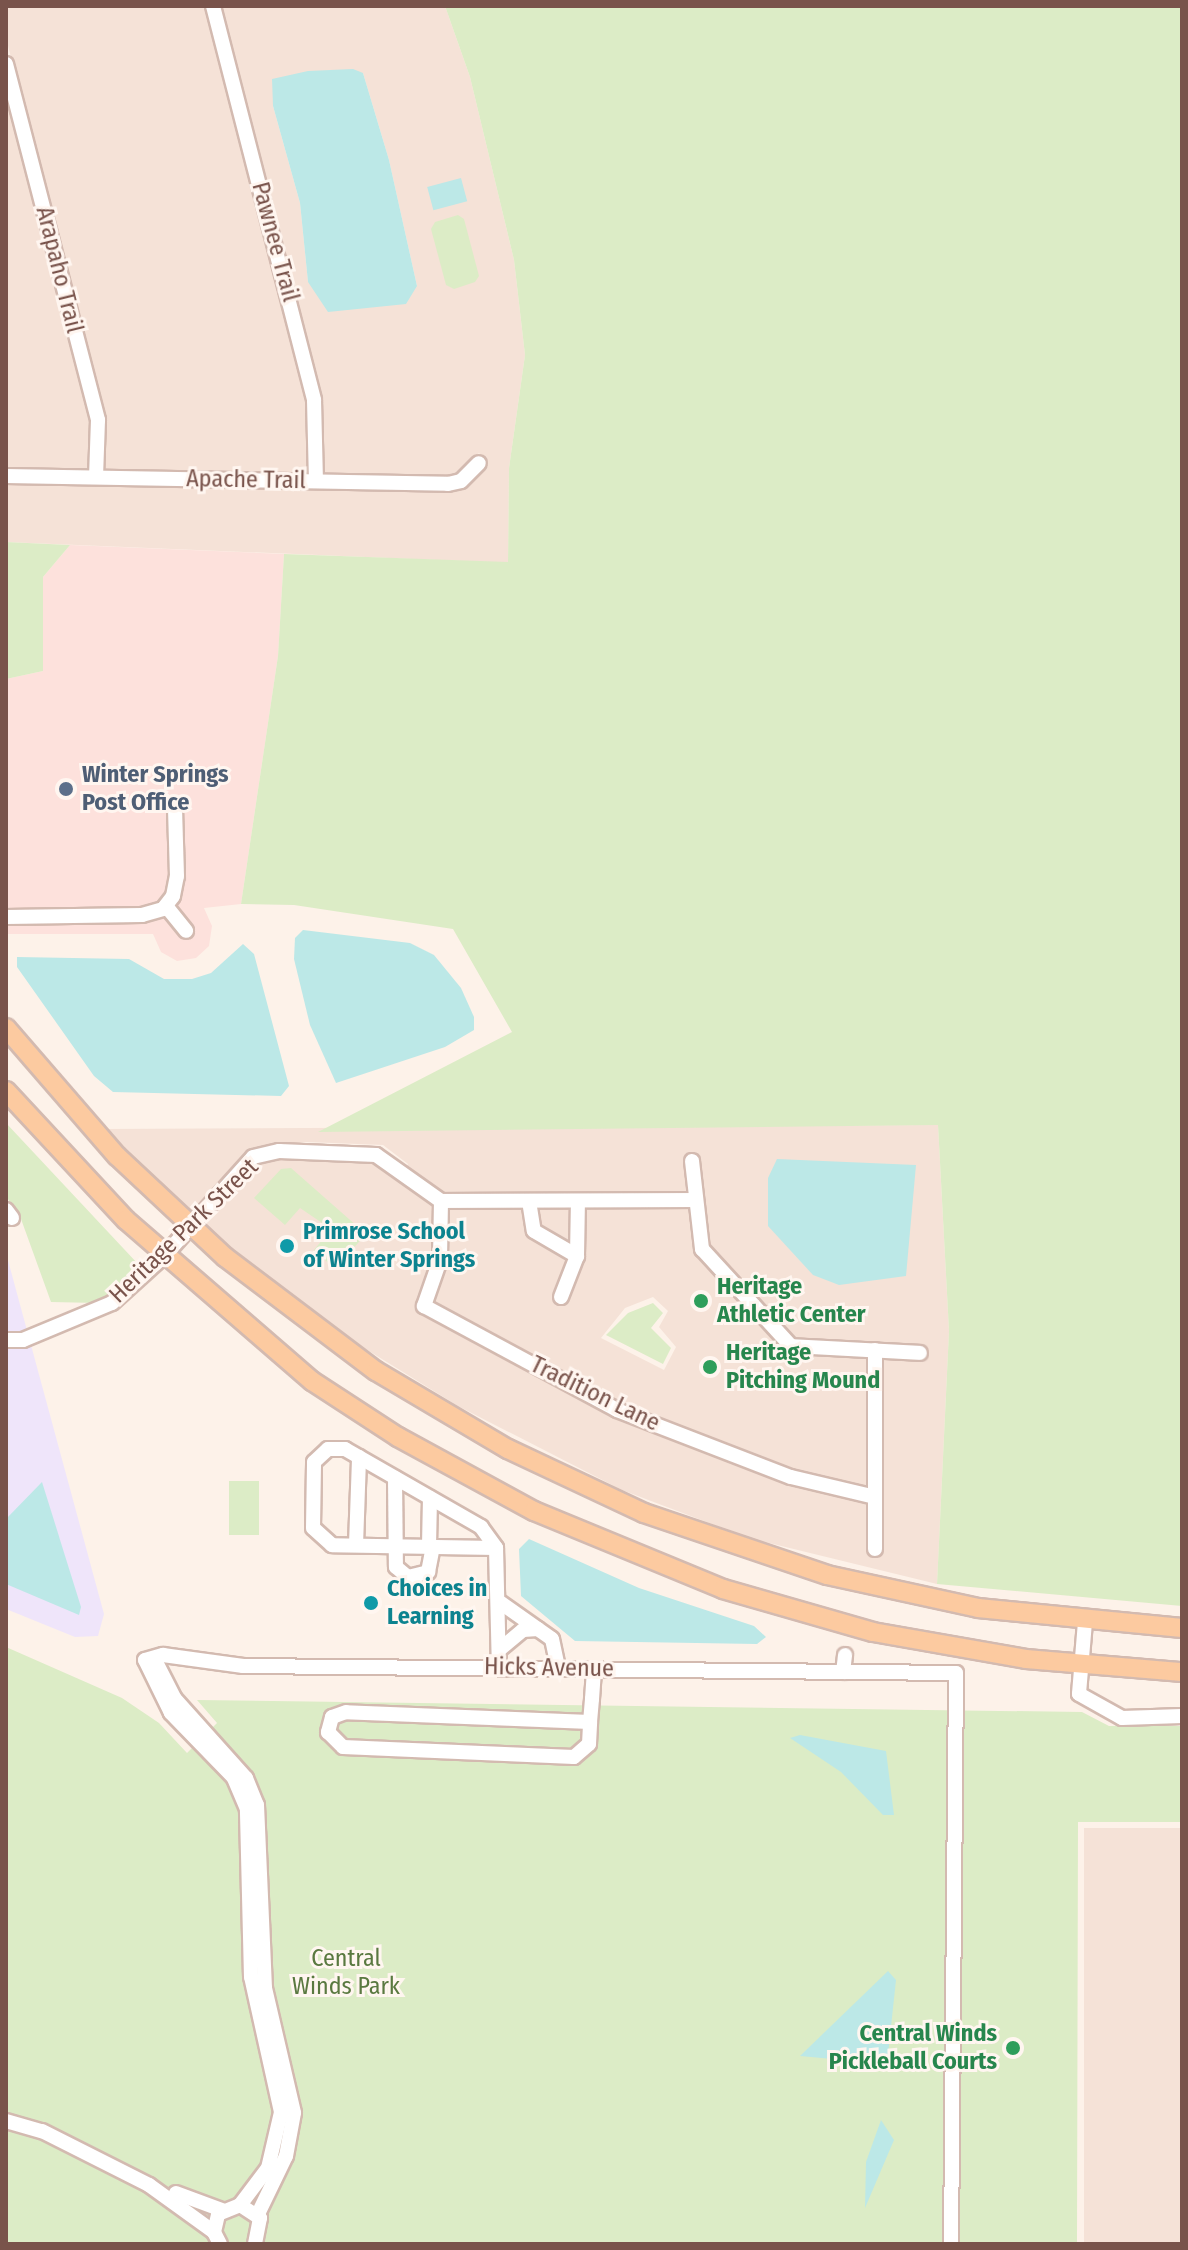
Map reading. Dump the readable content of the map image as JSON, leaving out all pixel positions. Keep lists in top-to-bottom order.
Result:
{
  "streets": {
    "street": [
      "Pawnee Trail",
      "Arapaho Trail",
      "Apache Trail",
      "Heritage Park Street",
      "Tradition Lane",
      "Hicks Avenue"
    ]
  },
  "crossings": [
    ["Pawnee Trail", "Apache Trail"],
    ["Arapaho Trail", "Apache Trail"],
    ["Heritage Park Street", "Tradition Lane"]
  ],
  "parks": ["Central Winds Park"],
  "places": [
    "Winter Springs Post Office",
    "Primrose School of Winter Springs",
    "Heritage Athletic Center",
    "Heritage Pitching Mound",
    "Choices in Learning",
    "Central Winds Pickleball Courts"
  ]
}
